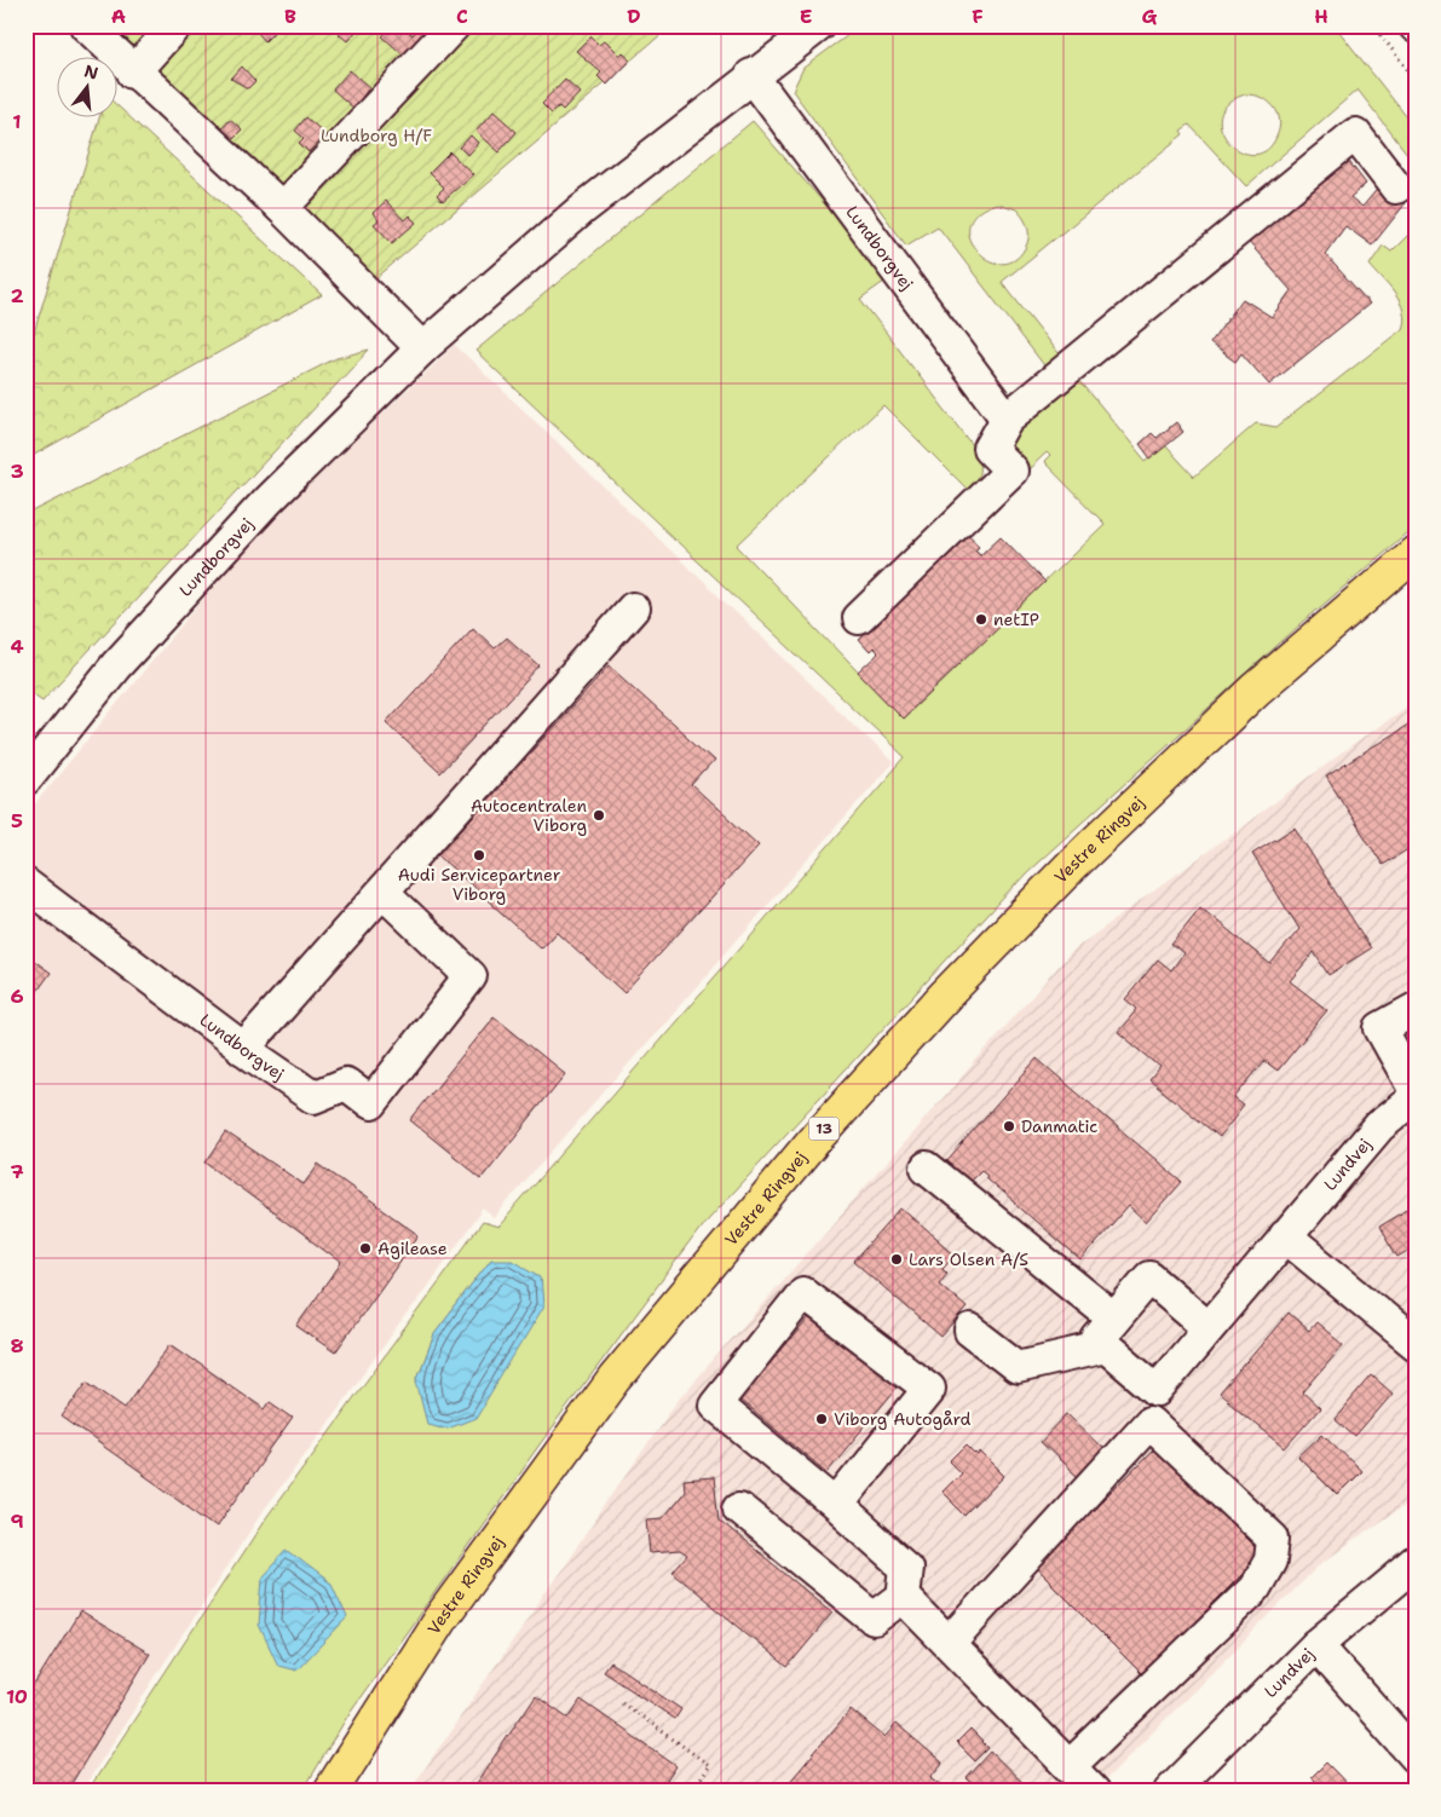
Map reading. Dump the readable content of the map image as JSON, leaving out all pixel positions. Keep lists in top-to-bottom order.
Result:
{
  "streets": {
    "main road": ["Vestre Ringvej", "13"],
    "street": ["Lundborgvej", "Lundvej"]
  },
  "parks": ["Lundborg H/F"],
  "places": [
    "netIP",
    "Autocentralen Viborg",
    "Audi Servicepartner Viborg",
    "Danmatic",
    "Agilease",
    "Lars Olsen A/S",
    "Viborg Autogård"
  ],
  "north": "top",
  "grid": {
    "columns": [
      "A",
      "B",
      "C",
      "D",
      "E",
      "F",
      "G",
      "H"
    ],
    "rows": [
      "1",
      "2",
      "3",
      "4",
      "5",
      "6",
      "7",
      "8",
      "9",
      "10"
    ]
  }
}
